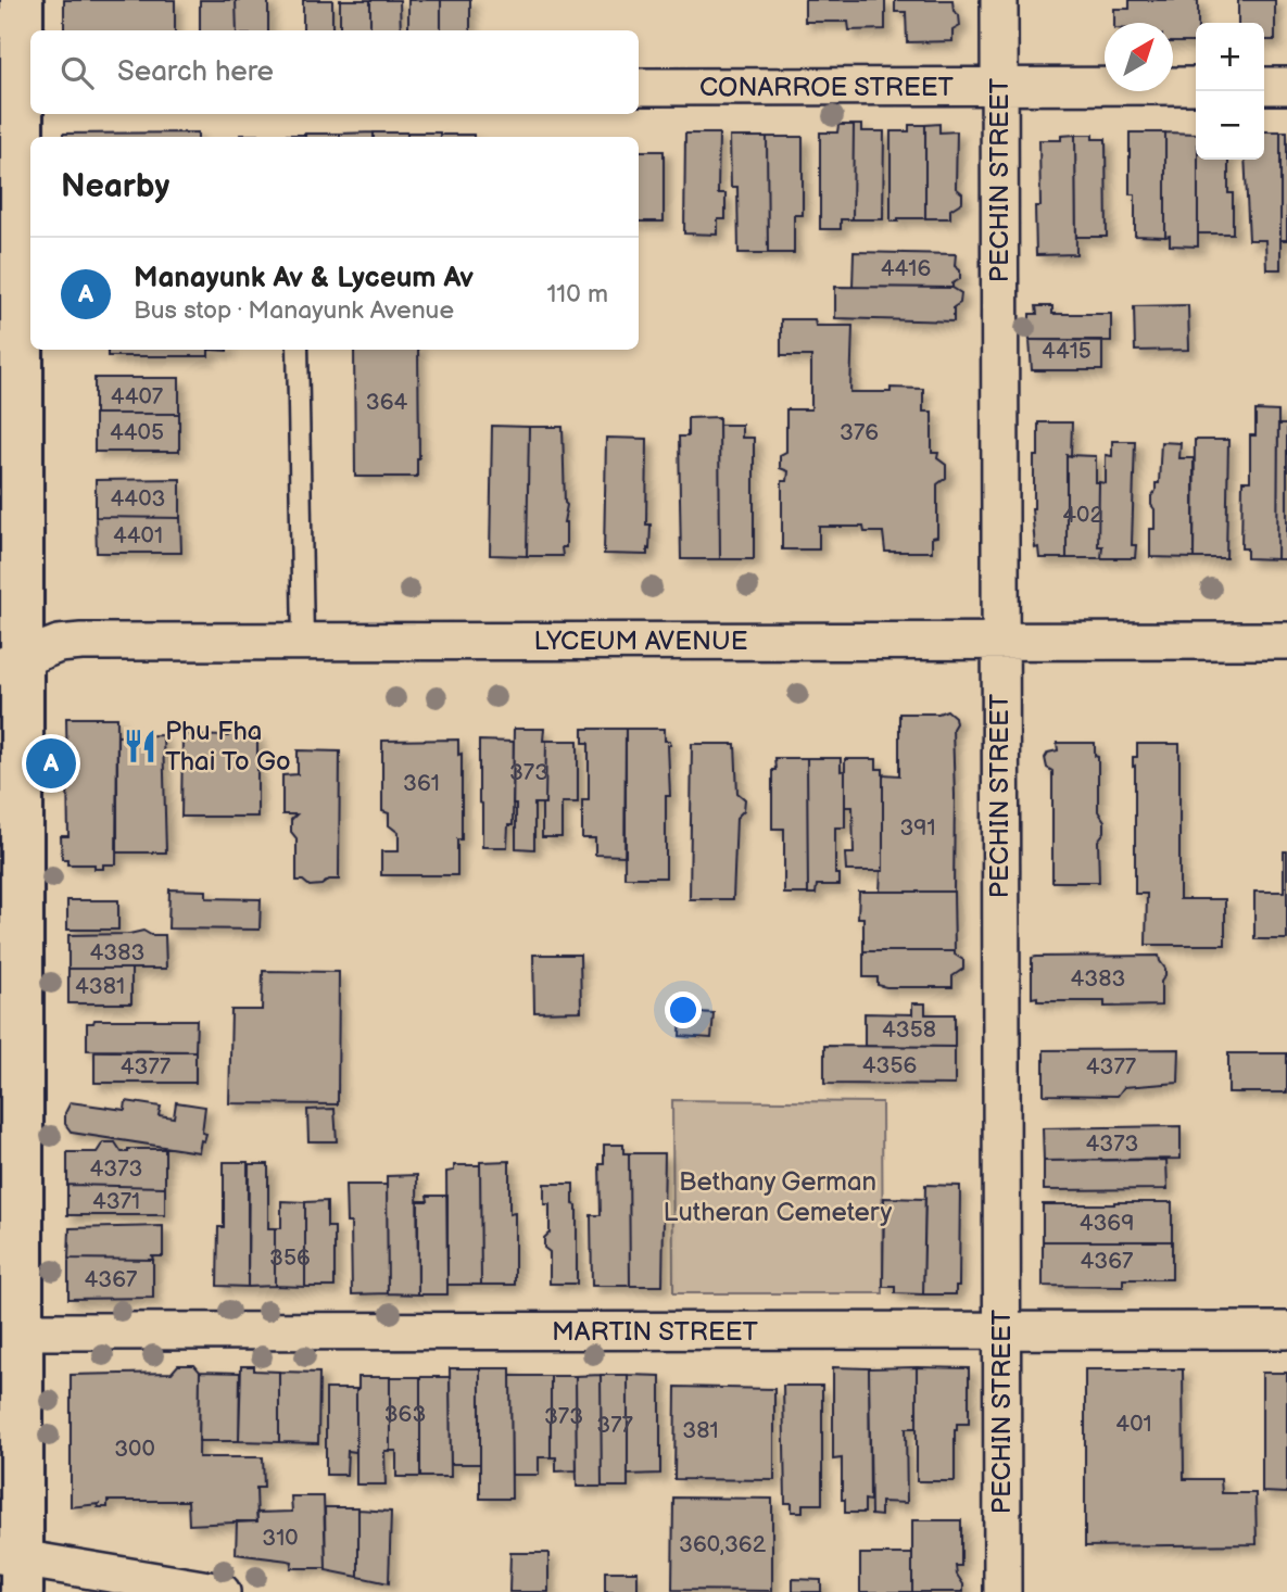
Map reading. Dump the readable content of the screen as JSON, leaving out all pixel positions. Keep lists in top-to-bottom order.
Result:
{
  "streets": {
    "street": [
      "CONARROE STREET",
      "PECHIN STREET",
      "LYCEUM AVENUE",
      "MARTIN STREET"
    ]
  },
  "crossings": [
    ["CONARROE STREET", "PECHIN STREET"],
    ["PECHIN STREET", "LYCEUM AVENUE"],
    ["PECHIN STREET", "MARTIN STREET"]
  ],
  "parks": ["Bethany German Lutheran Cemetery"],
  "places": {
    "restaurant": ["Phu Fha Thai To Go"]
  },
  "house_numbers": [
    "4416",
    "4415",
    "4407",
    "364",
    "4405",
    "376",
    "4403",
    "402",
    "4401",
    "373",
    "361",
    "391",
    "4383",
    "4383",
    "4381",
    "4358",
    "4356",
    "4377",
    "4377",
    "4373",
    "4373",
    "4371",
    "4369",
    "356",
    "4367",
    "4367",
    "363",
    "373",
    "401",
    "377",
    "381",
    "300",
    "310",
    "360,362"
  ],
  "north": "top right",
  "page": {
    "map_buttons": ["+", "−"],
    "search": "Search here",
    "heading": "Nearby",
    "list": [
      {
        "mark": "A",
        "name": "Manayunk Av & Lyceum Av",
        "note": "Bus stop · Manayunk Avenue",
        "value": "110 m"
      }
    ],
    "pins": "A"
  }
}
